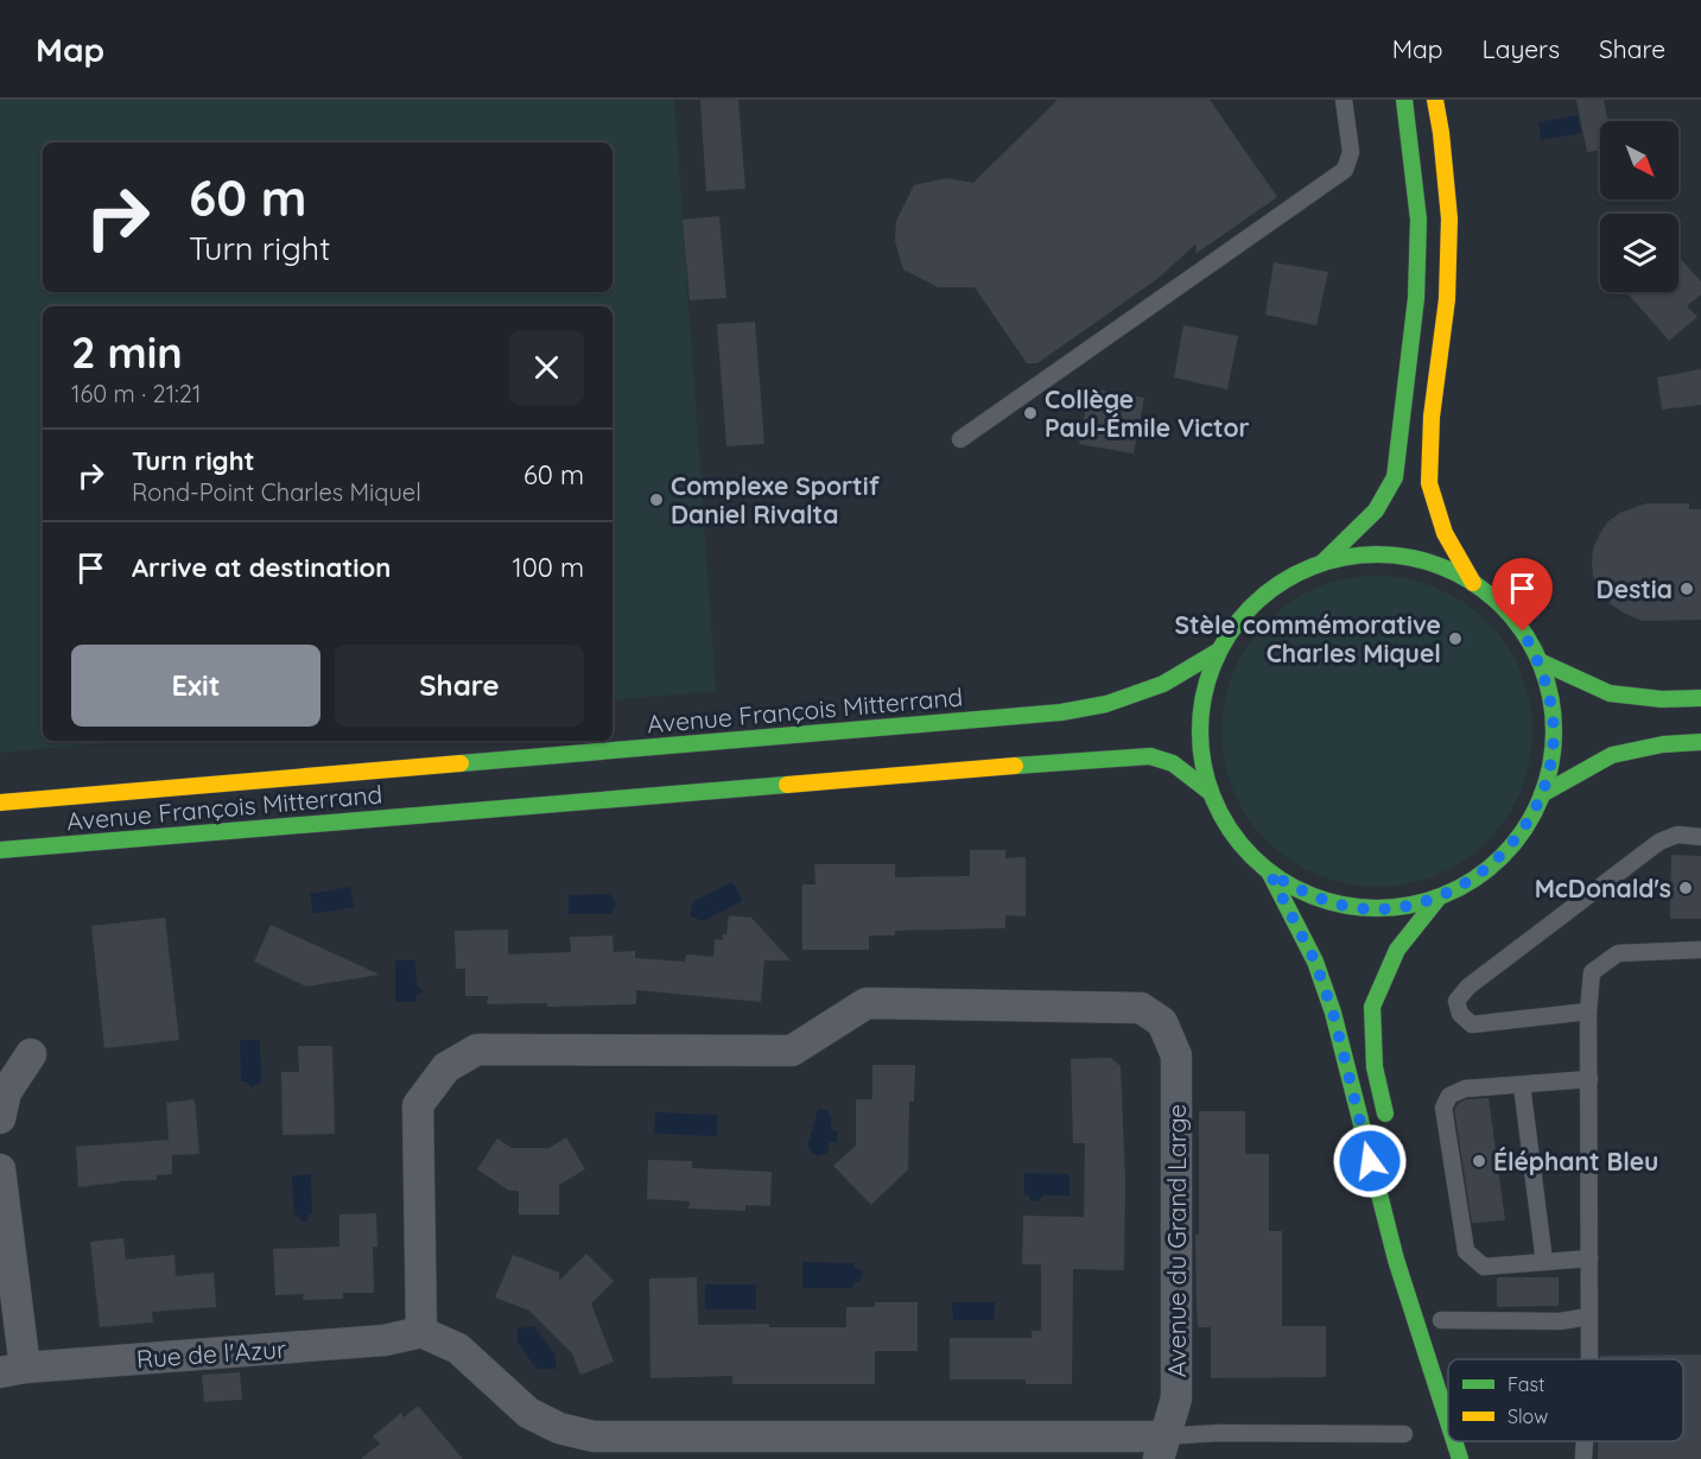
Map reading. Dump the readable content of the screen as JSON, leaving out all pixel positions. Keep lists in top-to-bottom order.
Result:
{
  "streets": {
    "main road": ["Avenue François Mitterrand"],
    "street": ["Avenue du Grand Large", "Rue de l'Azur"]
  },
  "crossings": [
    ["Avenue du Grand Large", "Rue de l'Azur"]
  ],
  "places": [
    "Collège Paul-Émile Victor",
    "Complexe Sportif Daniel Rivalta",
    "Destia",
    "Stèle commémorative Charles Miquel",
    "McDonald's",
    "Éléphant Bleu"
  ],
  "legend": ["Fast", "Slow"],
  "north": "bottom right",
  "page": {
    "header": "Map",
    "nav": ["Map", "Layers", "Share"],
    "turn": ["60 m", "Turn right"],
    "heading": ["2 min", "160 m · 21:21"],
    "list": [
      {
        "name": "Turn right",
        "note": "Rond-Point Charles Miquel",
        "value": "60 m"
      },
      {
        "name": "Arrive at destination",
        "value": "100 m"
      }
    ],
    "buttons": ["Exit", "Share"]
  }
}
